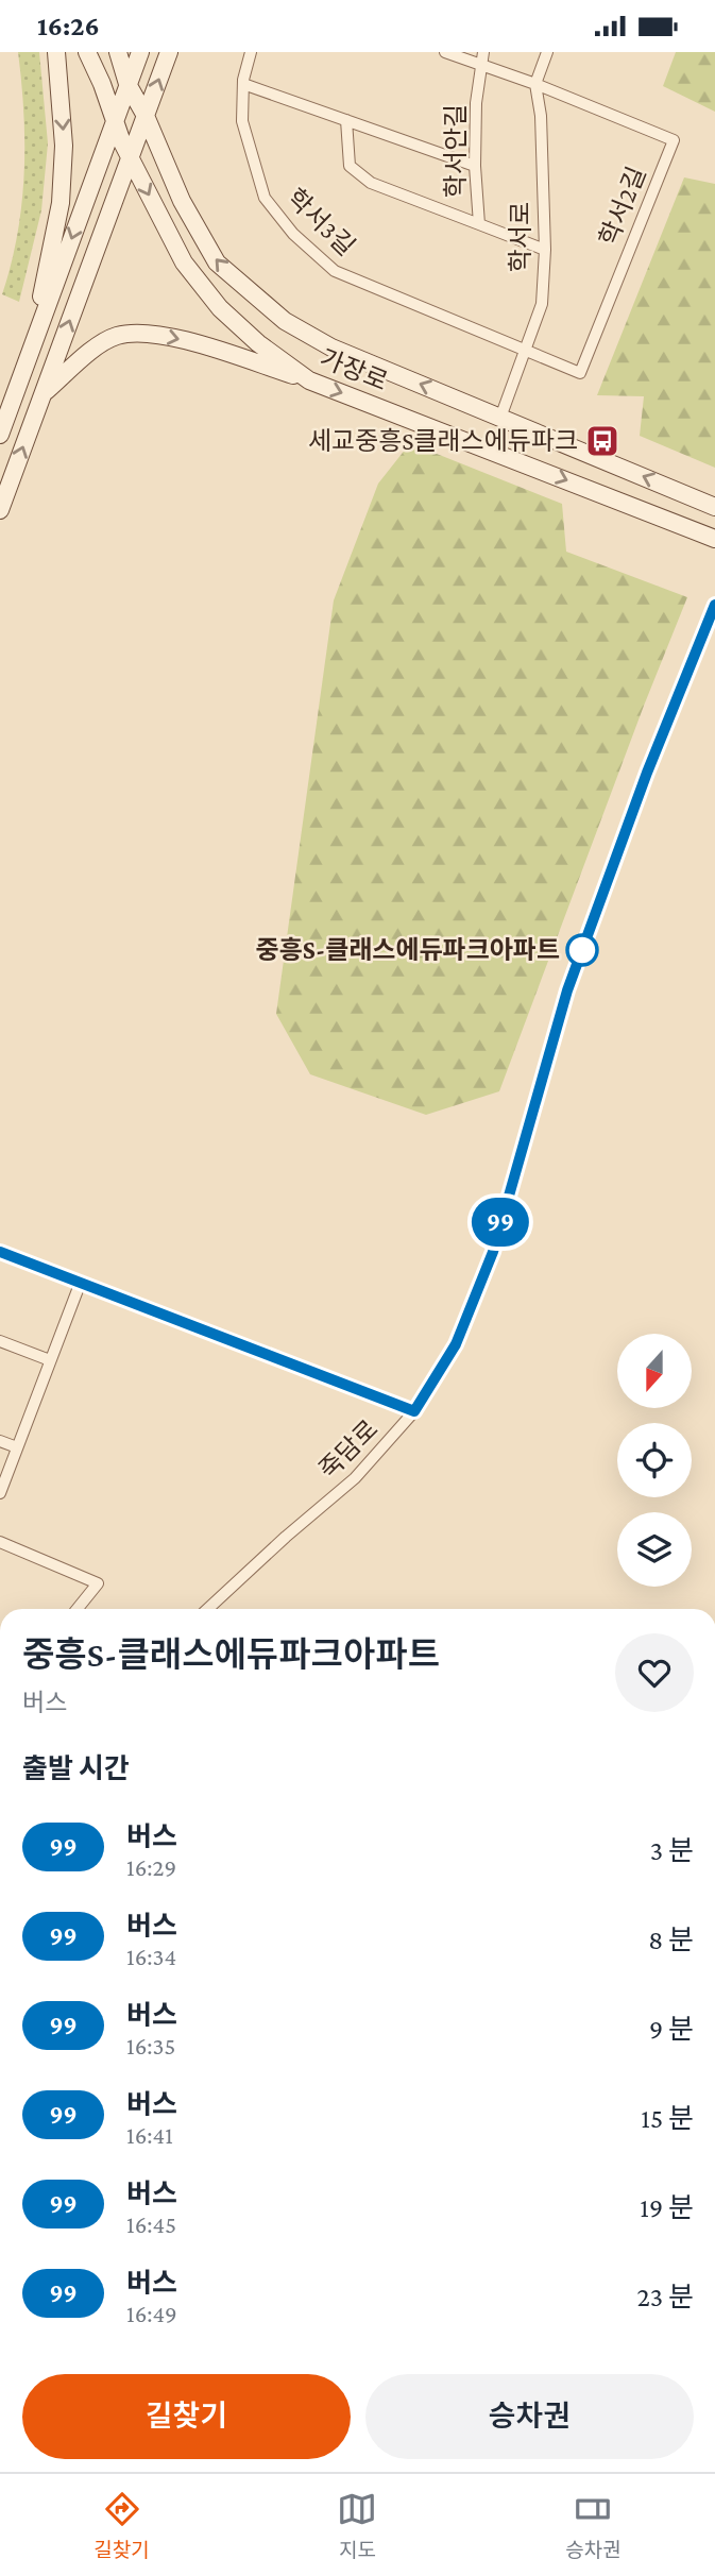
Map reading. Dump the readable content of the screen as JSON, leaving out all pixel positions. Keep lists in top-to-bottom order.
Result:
{
  "streets": {
    "main road": ["가장로"],
    "street": [
      "학서안길",
      "학서2길",
      "학서3길",
      "학서로",
      "죽담로"
    ]
  },
  "crossings": [
    ["학서안길", "학서로"],
    ["학서2길", "학서3길"],
    ["학서2길", "학서로"],
    ["학서3길", "학서로"],
    ["학서로", "가장로"]
  ],
  "places": {
    "bus stop": ["세교중흥S클래스에듀파크"],
    "other": ["중흥S-클래스에듀파크아파트"]
  },
  "lines": ["bus line 99"],
  "north": "bottom",
  "page": {
    "status": "16:26",
    "on_map": "99",
    "heading": [
      ["중흥S-클래스에듀파크아파트", "버스"],
      "출발 시간"
    ],
    "list": [
      {
        "mark": "99",
        "name": "버스",
        "note": "16:29",
        "value": "3 분"
      },
      {
        "mark": "99",
        "name": "버스",
        "note": "16:34",
        "value": "8 분"
      },
      {
        "mark": "99",
        "name": "버스",
        "note": "16:35",
        "value": "9 분"
      },
      {
        "mark": "99",
        "name": "버스",
        "note": "16:41",
        "value": "15 분"
      },
      {
        "mark": "99",
        "name": "버스",
        "note": "16:45",
        "value": "19 분"
      },
      {
        "mark": "99",
        "name": "버스",
        "note": "16:49",
        "value": "23 분"
      }
    ],
    "buttons": ["길찾기", "승차권"],
    "tabs": ["길찾기", "지도", "승차권"]
  }
}
